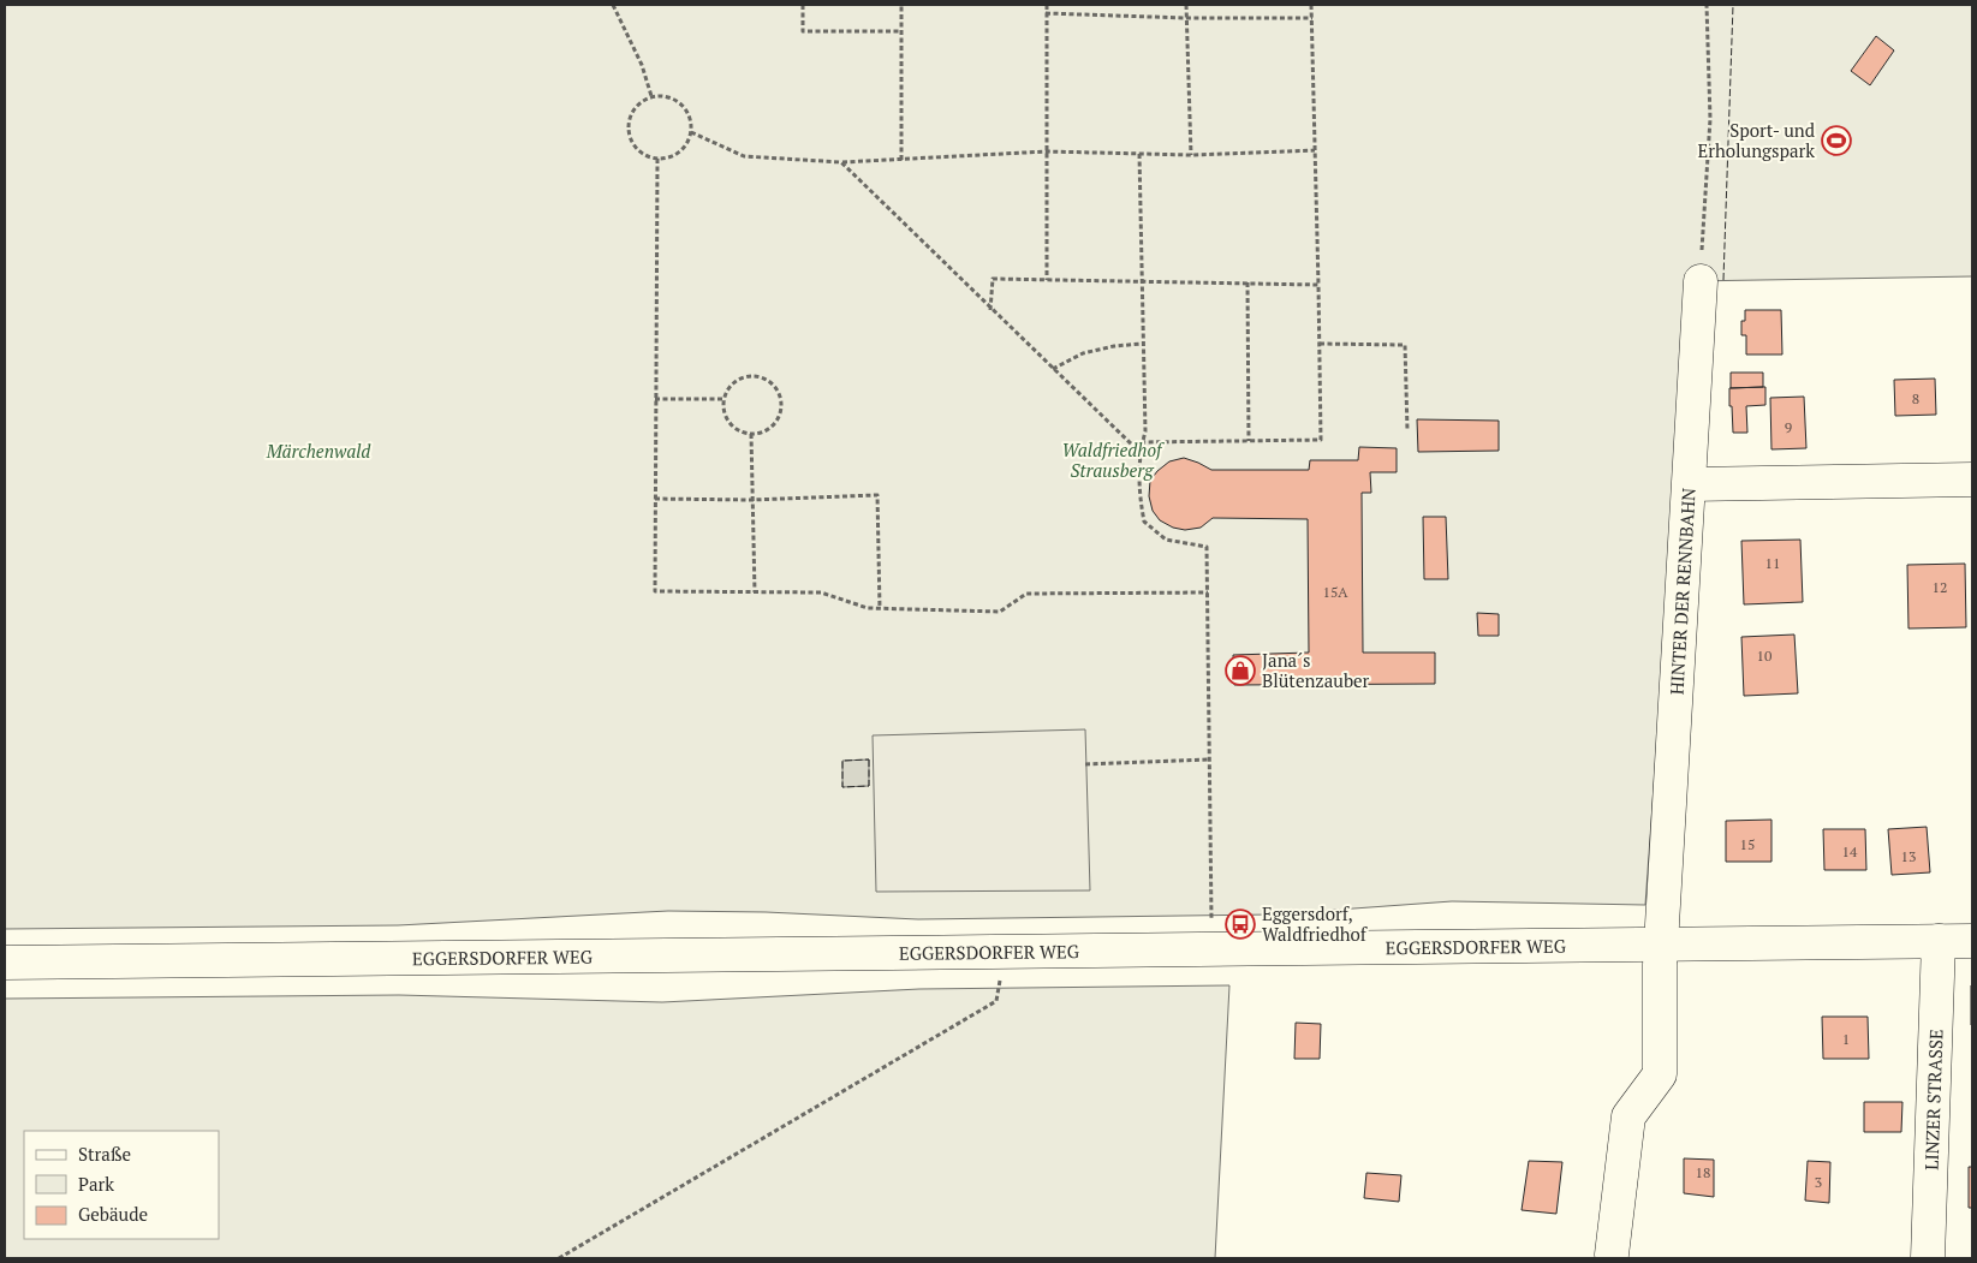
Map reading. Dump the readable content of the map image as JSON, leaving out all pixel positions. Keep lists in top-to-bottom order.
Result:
{
  "streets": {
    "main road": ["HINTER DER RENNBAHN", "EGGERSDORFER WEG", "LINZER STRASSE"]
  },
  "crossings": [
    ["HINTER DER RENNBAHN", "EGGERSDORFER WEG"],
    ["EGGERSDORFER WEG", "LINZER STRASSE"]
  ],
  "parks": ["Waldfriedhof Strausberg", "Märchenwald"],
  "places": {
    "sports": ["Sport- und Erholungspark"],
    "shop": ["Jana´s Blütenzauber"],
    "bus stop": ["Eggersdorf, Waldfriedhof"]
  },
  "house_numbers": [
    "8",
    "9",
    "11",
    "12",
    "15A",
    "10",
    "15",
    "14",
    "13",
    "1",
    "18",
    "3"
  ],
  "legend": ["Straße", "Park", "Gebäude"]
}
